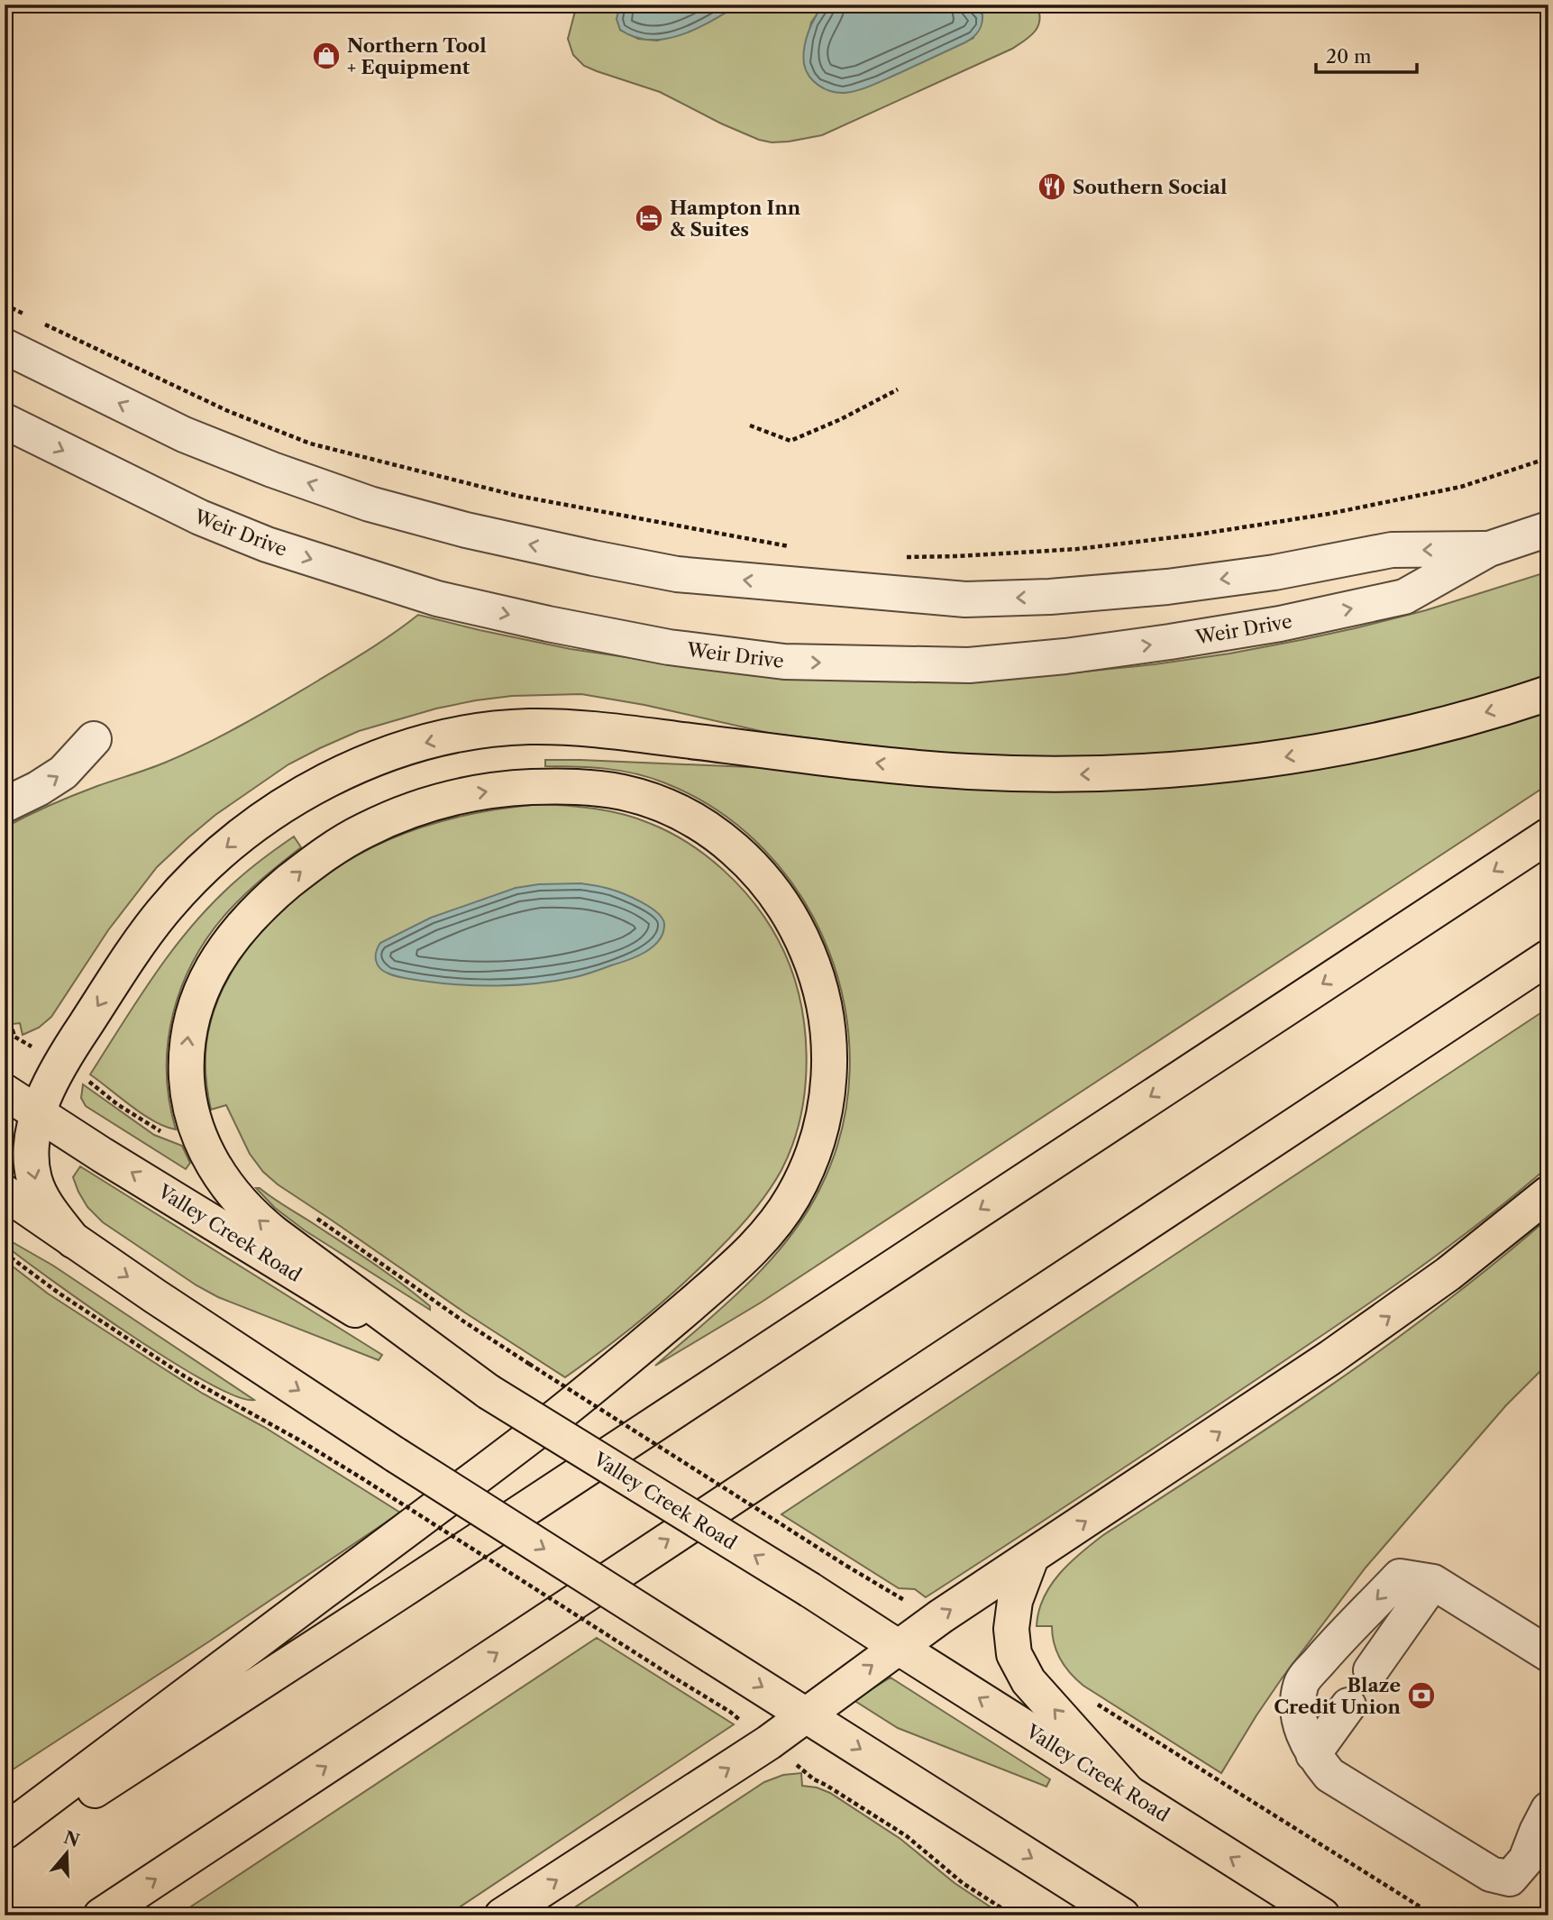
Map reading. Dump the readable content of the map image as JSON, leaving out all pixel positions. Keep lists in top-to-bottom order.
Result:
{
  "streets": {
    "main road": ["Valley Creek Road"],
    "street": ["Weir Drive"]
  },
  "places": {
    "shop": ["Northern Tool + Equipment"],
    "restaurant": ["Southern Social"],
    "hotel": ["Hampton Inn & Suites"],
    "bank": ["Blaze Credit Union"]
  },
  "scale_bar": "20 m",
  "north": "top"
}
